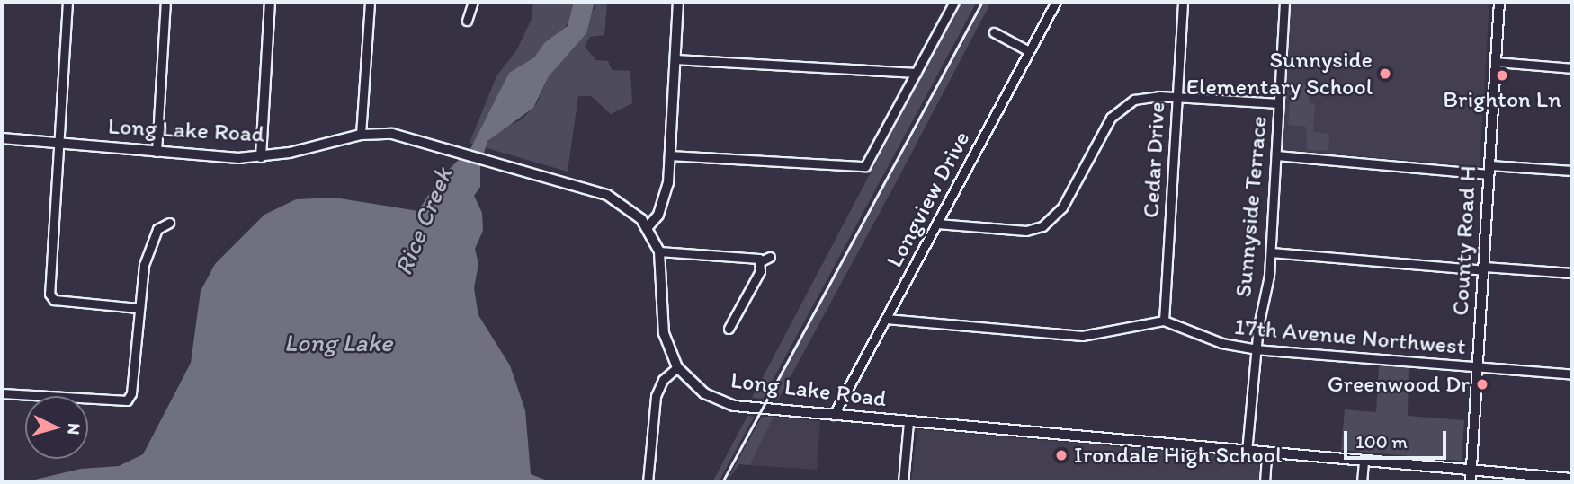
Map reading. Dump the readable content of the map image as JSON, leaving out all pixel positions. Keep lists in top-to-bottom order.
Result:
{
  "streets": {
    "street": [
      "Long Lake Road",
      "Cedar Drive",
      "Longview Drive",
      "Sunnyside Terrace",
      "County Road H",
      "17th Avenue Northwest"
    ]
  },
  "crossings": [
    ["Long Lake Road", "Longview Drive"],
    ["Long Lake Road", "Sunnyside Terrace"],
    ["Long Lake Road", "County Road H"],
    ["Cedar Drive", "17th Avenue Northwest"],
    ["Sunnyside Terrace", "17th Avenue Northwest"],
    ["County Road H", "17th Avenue Northwest"]
  ],
  "water": ["Rice Creek", "Long Lake"],
  "places": [
    "Sunnyside Elementary School",
    "Brighton Ln",
    "Greenwood Dr",
    "Irondale High School"
  ],
  "scale_bar": "100 m",
  "north": "right"
}
